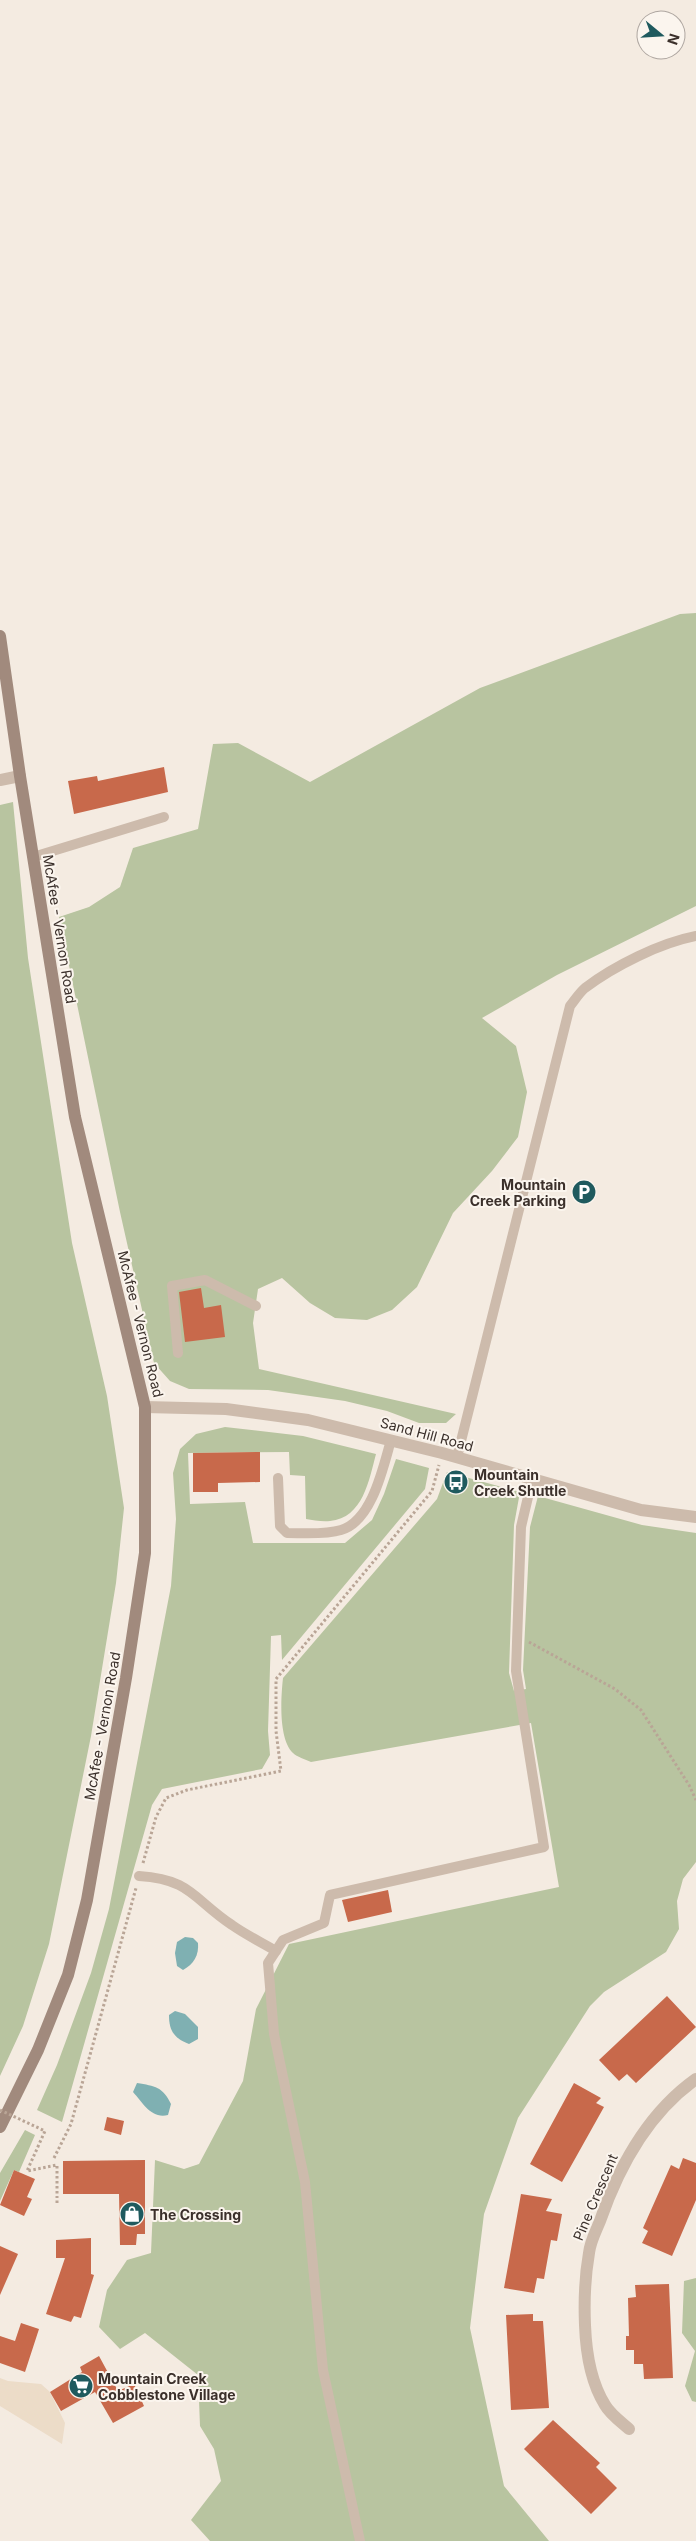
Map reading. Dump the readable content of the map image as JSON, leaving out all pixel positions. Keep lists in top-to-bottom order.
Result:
{
  "streets": {
    "main road": ["McAfee - Vernon Road"],
    "street": ["Sand Hill Road", "Pine Crescent"]
  },
  "crossings": [
    ["McAfee - Vernon Road", "Sand Hill Road"]
  ],
  "places": {
    "parking": ["Mountain Creek Parking"],
    "bus stop": ["Mountain Creek Shuttle"],
    "shop": ["The Crossing"],
    "supermarket": ["Mountain Creek Cobblestone Village"]
  },
  "north": "right"
}
